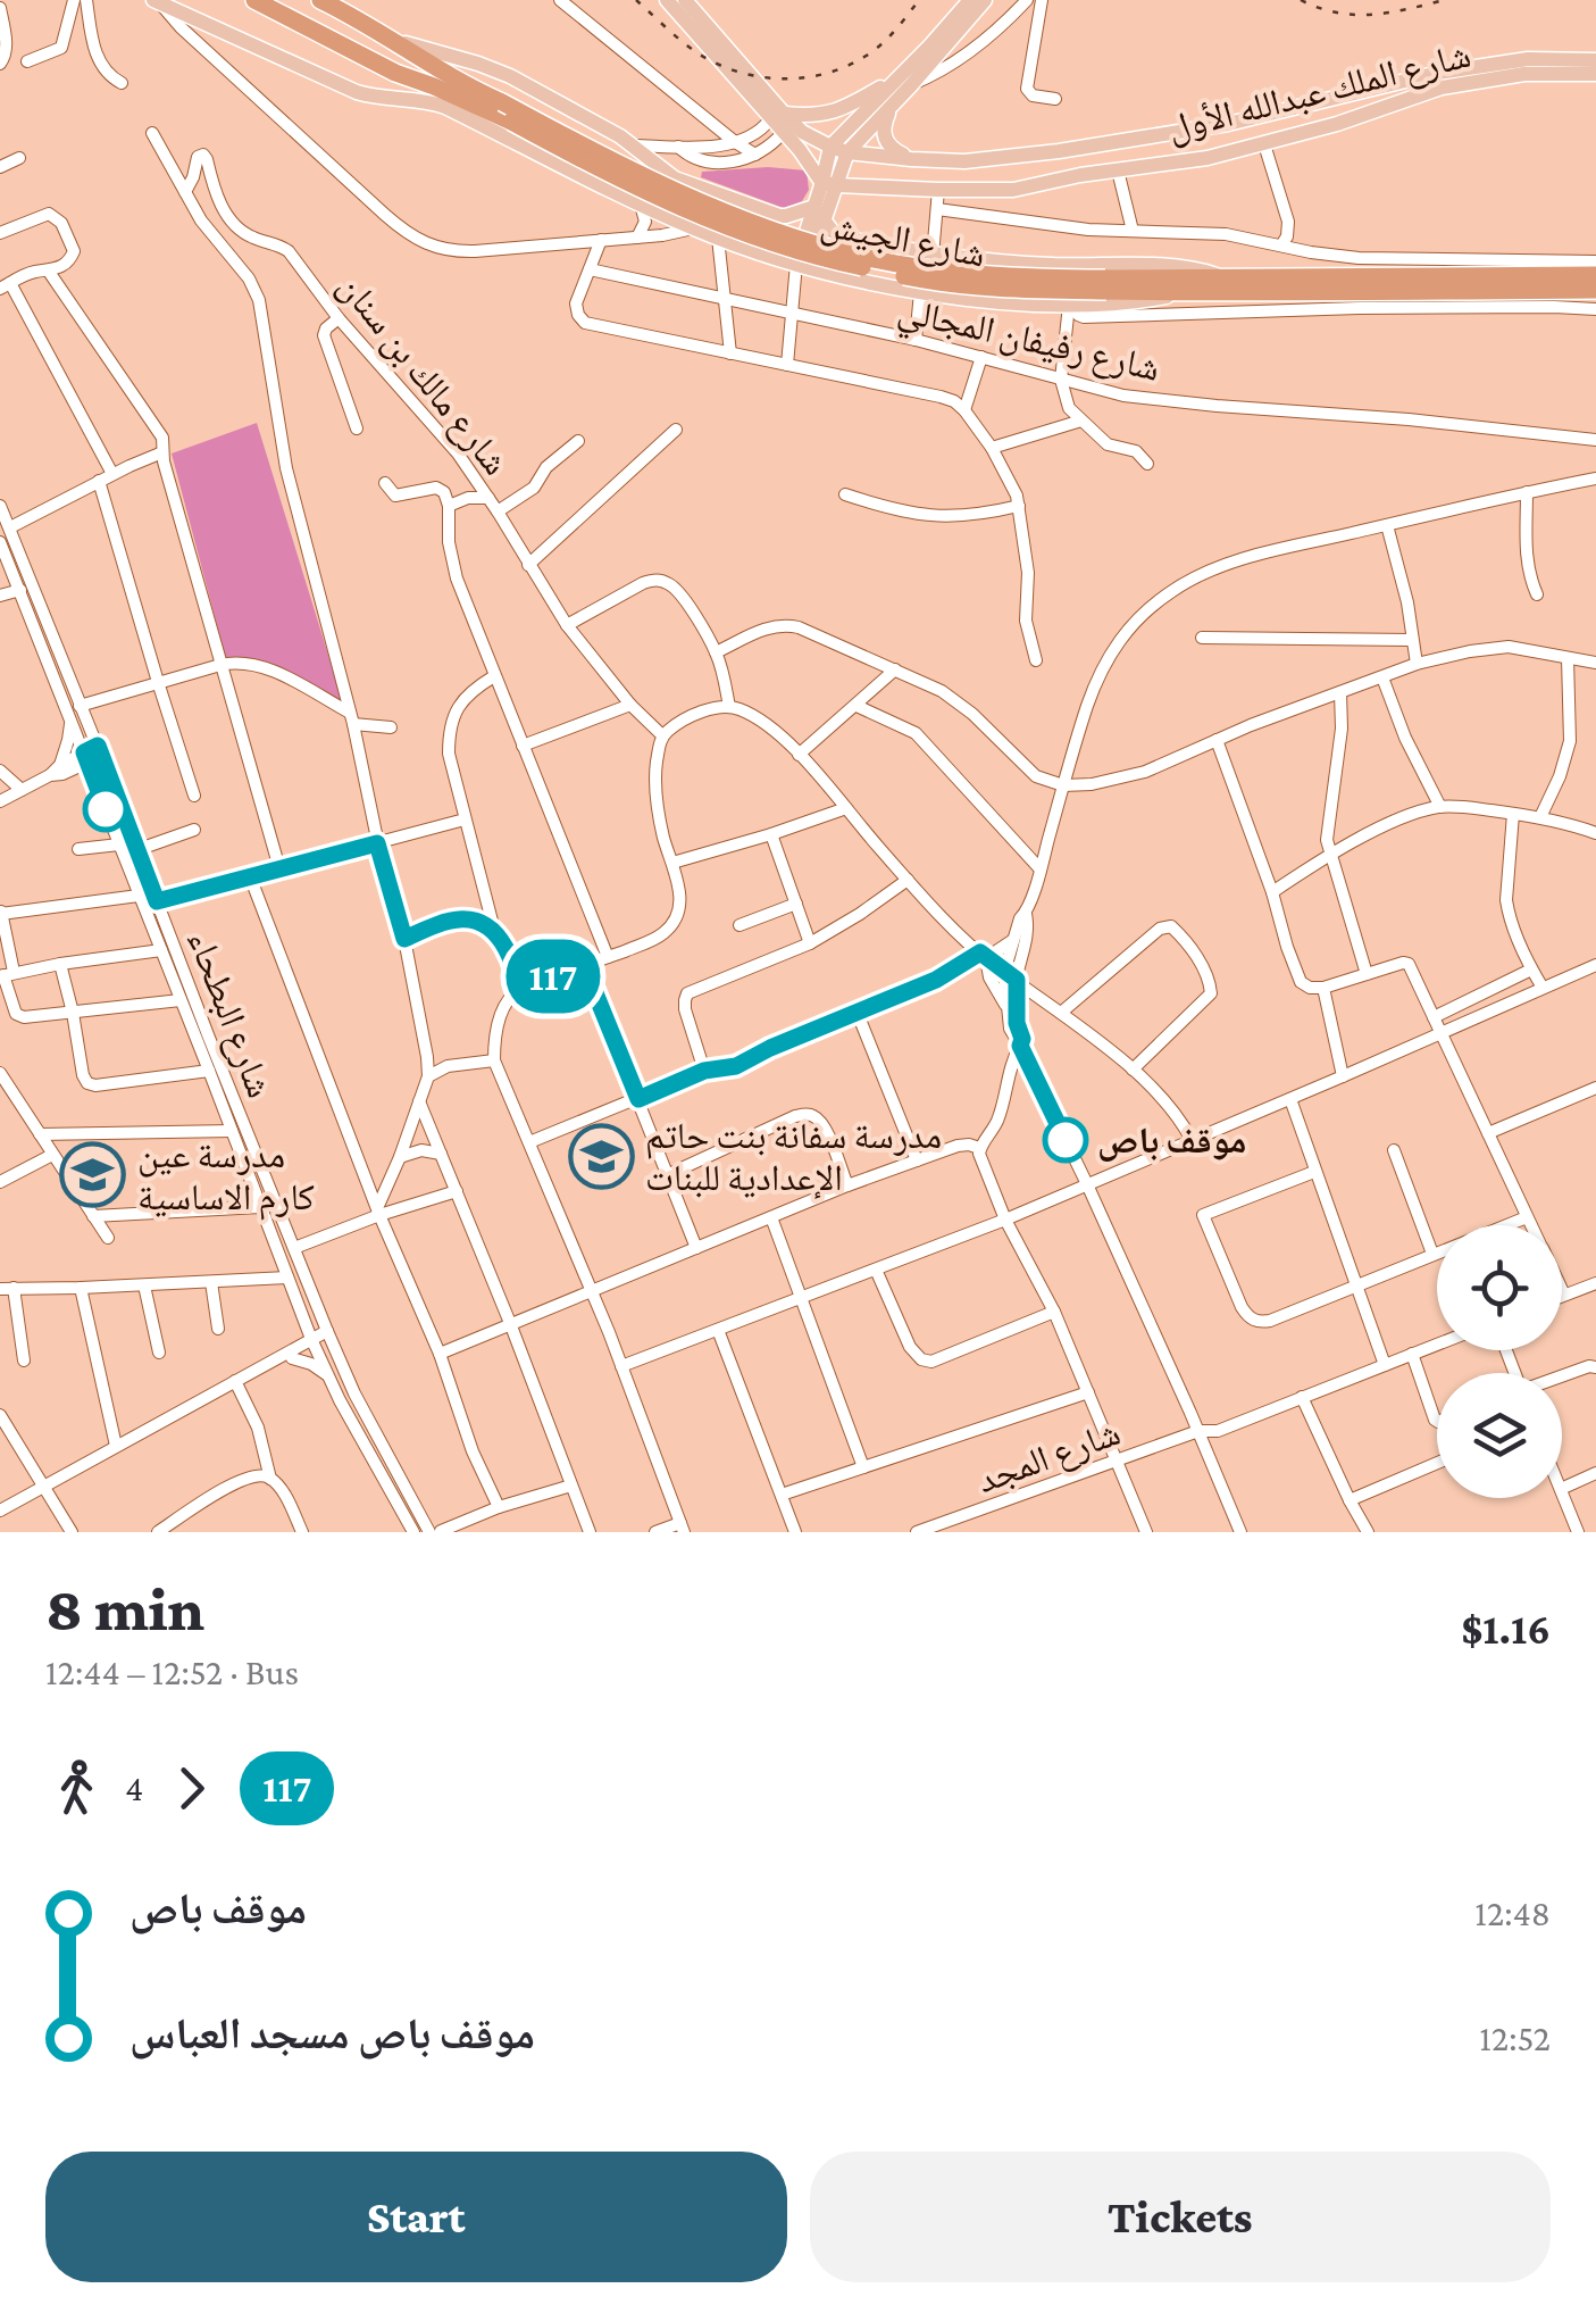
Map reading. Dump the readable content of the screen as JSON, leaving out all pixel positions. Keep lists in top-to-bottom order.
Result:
{
  "streets": {
    "highway": ["شارع الجيش"],
    "main road": ["شارع الملك عبدالله الأول"],
    "street": [
      "شارع رفيفان المجالي",
      "شارع مالك بن سنان",
      "شارع البطحاء",
      "شارع المجد"
    ]
  },
  "places": {
    "other": ["موقف باص"],
    "school or university": ["مدرسة سفانة بنت حاتم الإعدادية للبنات", "مدرسة عين كارم الاساسية"]
  },
  "lines": ["bus line 117"],
  "page": {
    "on_map": "117",
    "heading": ["8 min", "12:44 – 12:52 · Bus", "$1.16"],
    "legs": ["4", "117"],
    "list": [
      {
        "name": "موقف باص",
        "value": "12:48"
      },
      {
        "name": "موقف باص مسجد العباس",
        "value": "12:52"
      }
    ],
    "buttons": ["Start", "Tickets"]
  }
}
